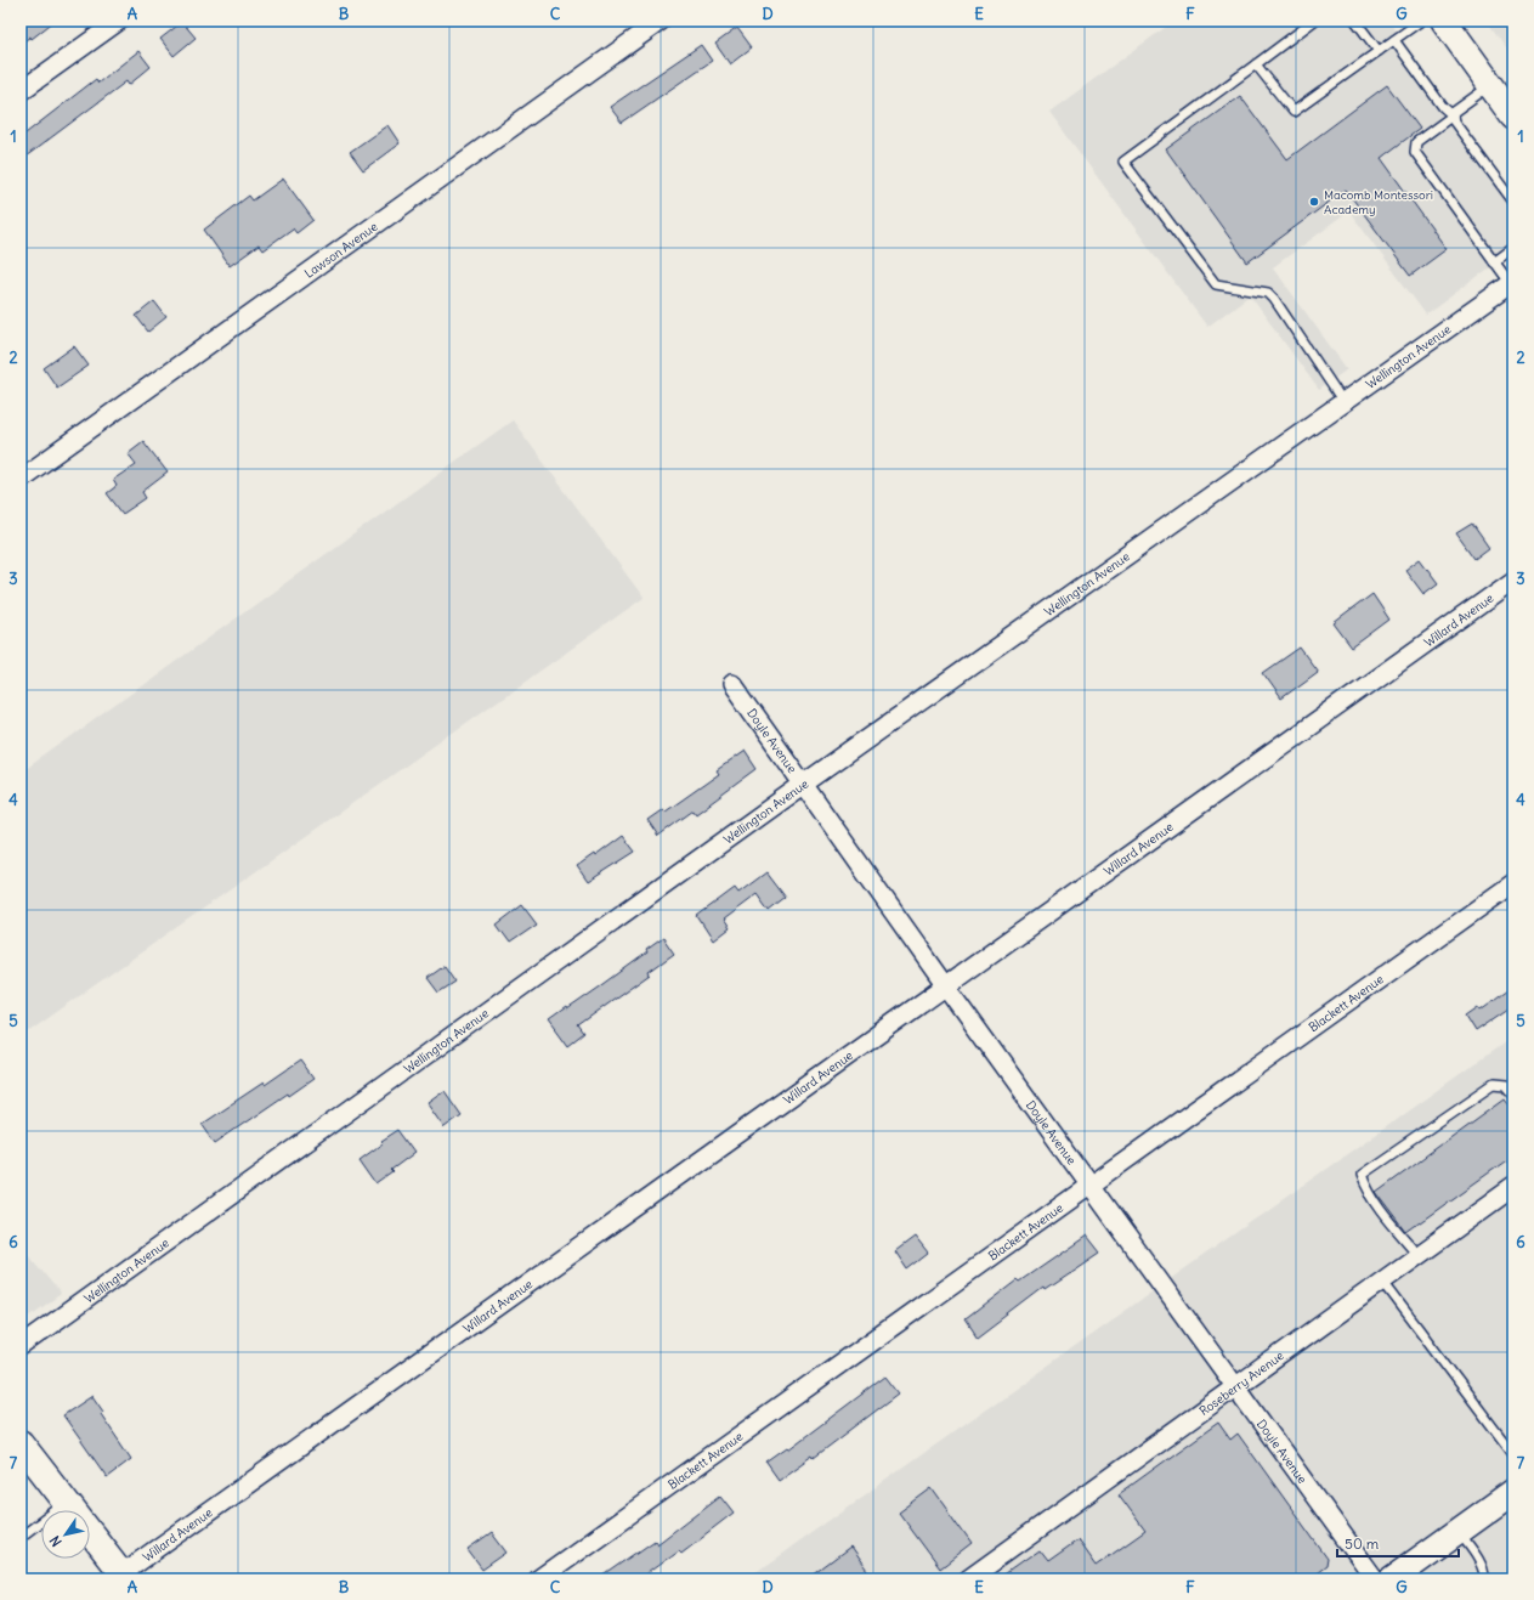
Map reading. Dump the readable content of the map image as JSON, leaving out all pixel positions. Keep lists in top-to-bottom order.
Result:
{
  "streets": {
    "street": [
      "Lawson Avenue",
      "Wellington Avenue",
      "Willard Avenue",
      "Doyle Avenue",
      "Blackett Avenue",
      "Roseberry Avenue"
    ]
  },
  "crossings": [
    ["Wellington Avenue", "Doyle Avenue"],
    ["Willard Avenue", "Doyle Avenue"],
    ["Doyle Avenue", "Blackett Avenue"],
    ["Doyle Avenue", "Roseberry Avenue"]
  ],
  "places": ["Macomb Montessori Academy"],
  "scale_bar": "50 m",
  "north": "bottom left",
  "grid": {
    "columns": [
      "A",
      "B",
      "C",
      "D",
      "E",
      "F",
      "G"
    ],
    "rows": [
      "1",
      "2",
      "3",
      "4",
      "5",
      "6",
      "7"
    ]
  }
}
